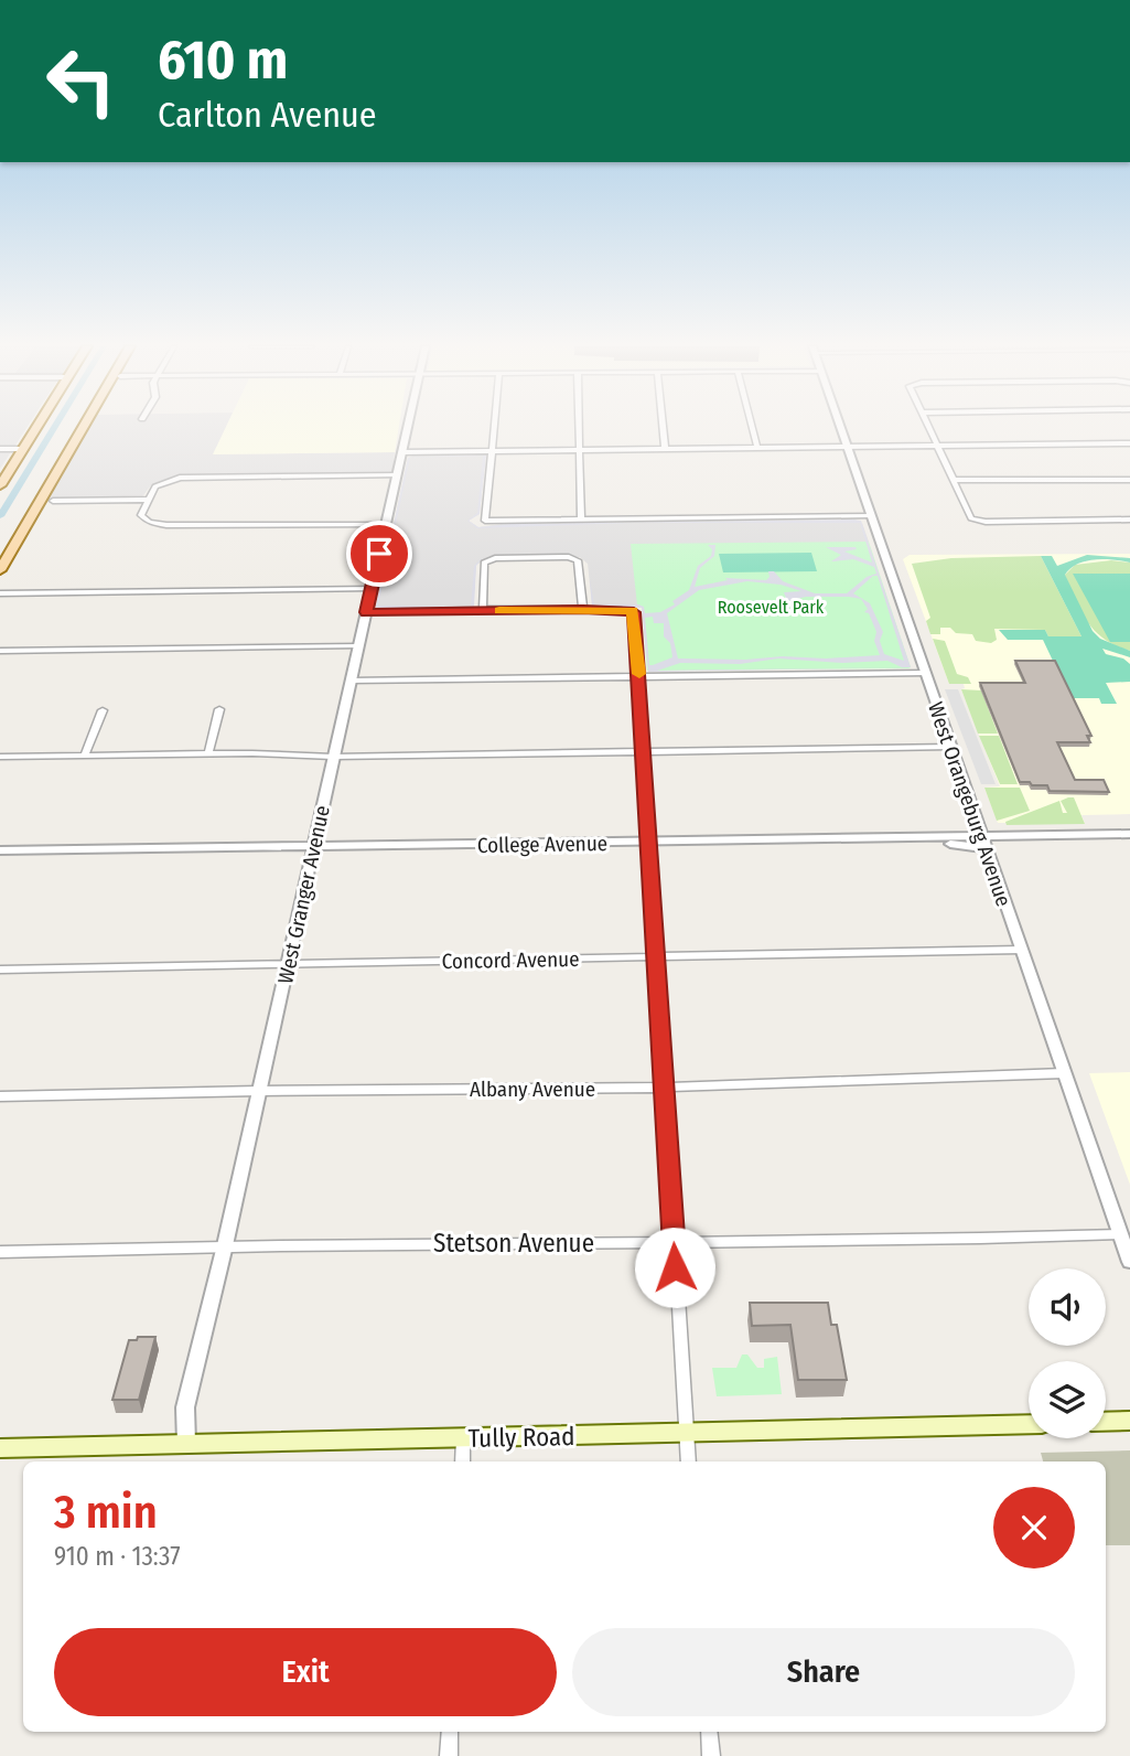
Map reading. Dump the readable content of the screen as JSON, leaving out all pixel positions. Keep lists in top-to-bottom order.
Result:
{
  "streets": {
    "main road": ["Tully Road"],
    "street": [
      "West Orangeburg Avenue",
      "College Avenue",
      "West Granger Avenue",
      "Concord Avenue",
      "Albany Avenue",
      "Stetson Avenue"
    ]
  },
  "crossings": [
    ["West Orangeburg Avenue", "College Avenue"],
    ["West Orangeburg Avenue", "Concord Avenue"],
    ["West Orangeburg Avenue", "Albany Avenue"],
    ["West Orangeburg Avenue", "Stetson Avenue"],
    ["College Avenue", "West Granger Avenue"],
    ["West Granger Avenue", "Concord Avenue"],
    ["West Granger Avenue", "Albany Avenue"],
    ["West Granger Avenue", "Stetson Avenue"],
    ["West Granger Avenue", "Tully Road"]
  ],
  "parks": ["Roosevelt Park"],
  "page": {
    "turn": ["610 m", "Carlton Avenue"],
    "heading": ["3 min", "910 m · 13:37"],
    "buttons": ["Exit", "Share"]
  }
}
